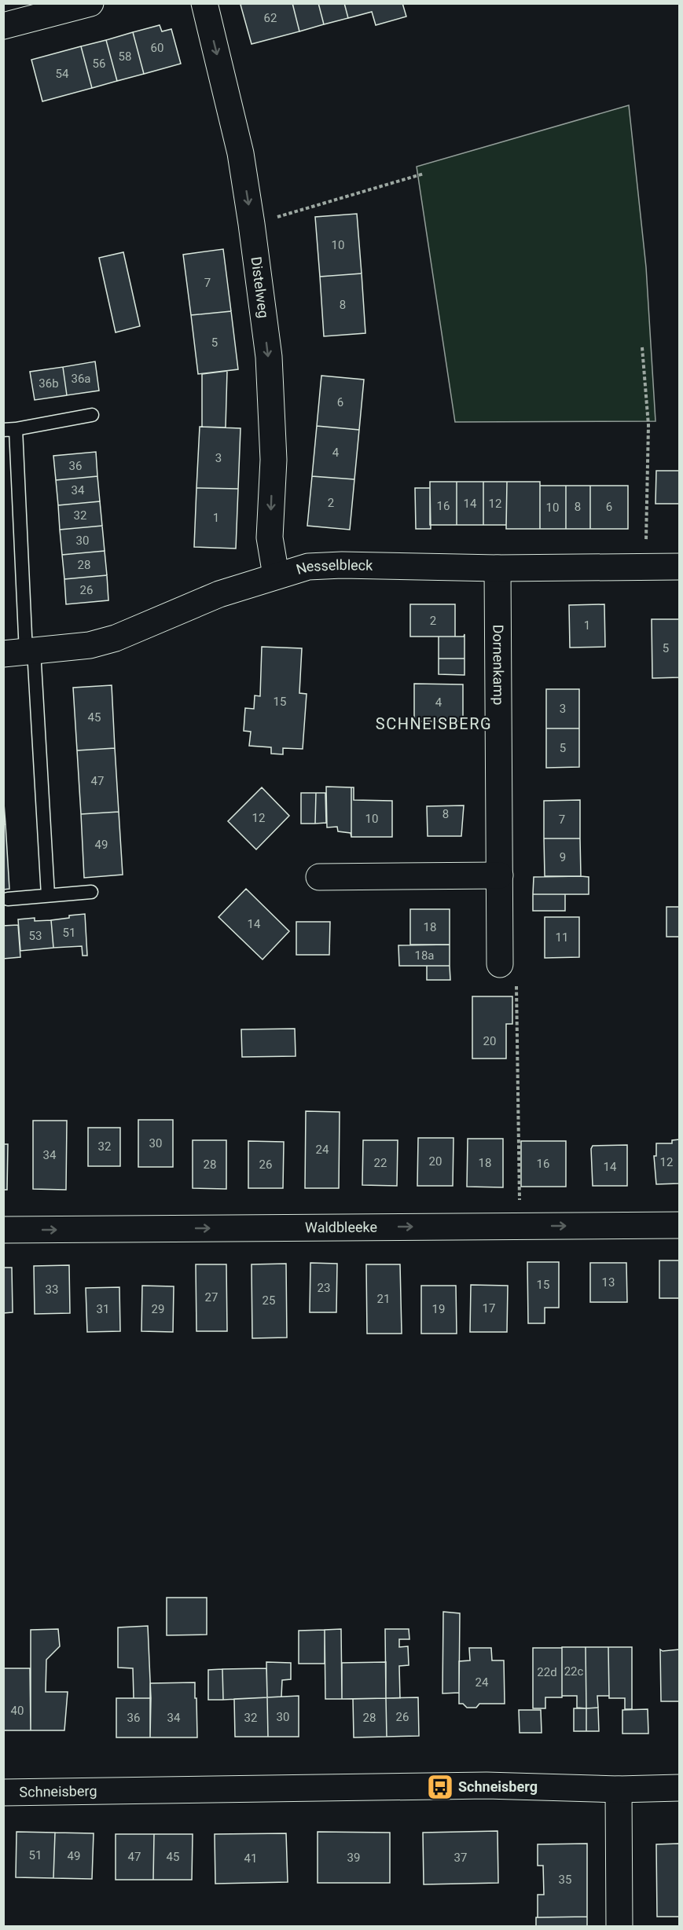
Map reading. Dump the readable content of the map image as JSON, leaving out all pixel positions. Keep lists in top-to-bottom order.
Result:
{
  "streets": {
    "street": [
      "Distelweg",
      "Nesselbleck",
      "Dornenkamp",
      "Waldbleeke",
      "Schneisberg"
    ]
  },
  "crossings": [
    ["Distelweg", "Nesselbleck"],
    ["Nesselbleck", "Dornenkamp"]
  ],
  "one_way": ["Distelweg", "Waldbleeke"],
  "districts": ["SCHNEISBERG"],
  "places": {
    "bus stop": ["Schneisberg"]
  },
  "house_numbers": [
    "62",
    "60",
    "58",
    "56",
    "54",
    "10",
    "7",
    "8",
    "5",
    "36a",
    "36b",
    "6",
    "4",
    "3",
    "36",
    "34",
    "2",
    "14",
    "12",
    "16",
    "8",
    "6",
    "10",
    "32",
    "1",
    "30",
    "28",
    "26",
    "2",
    "1",
    "5",
    "15",
    "4",
    "3",
    "45",
    "5",
    "47",
    "8",
    "12",
    "10",
    "7",
    "49",
    "9",
    "14",
    "18",
    "51",
    "53",
    "11",
    "18a",
    "20",
    "30",
    "32",
    "24",
    "34",
    "20",
    "12",
    "22",
    "18",
    "16",
    "28",
    "26",
    "14",
    "13",
    "15",
    "23",
    "33",
    "27",
    "21",
    "25",
    "17",
    "31",
    "29",
    "19",
    "22c",
    "22d",
    "24",
    "40",
    "30",
    "26",
    "36",
    "34",
    "32",
    "28",
    "51",
    "49",
    "47",
    "45",
    "39",
    "37",
    "41",
    "35"
  ]
}
